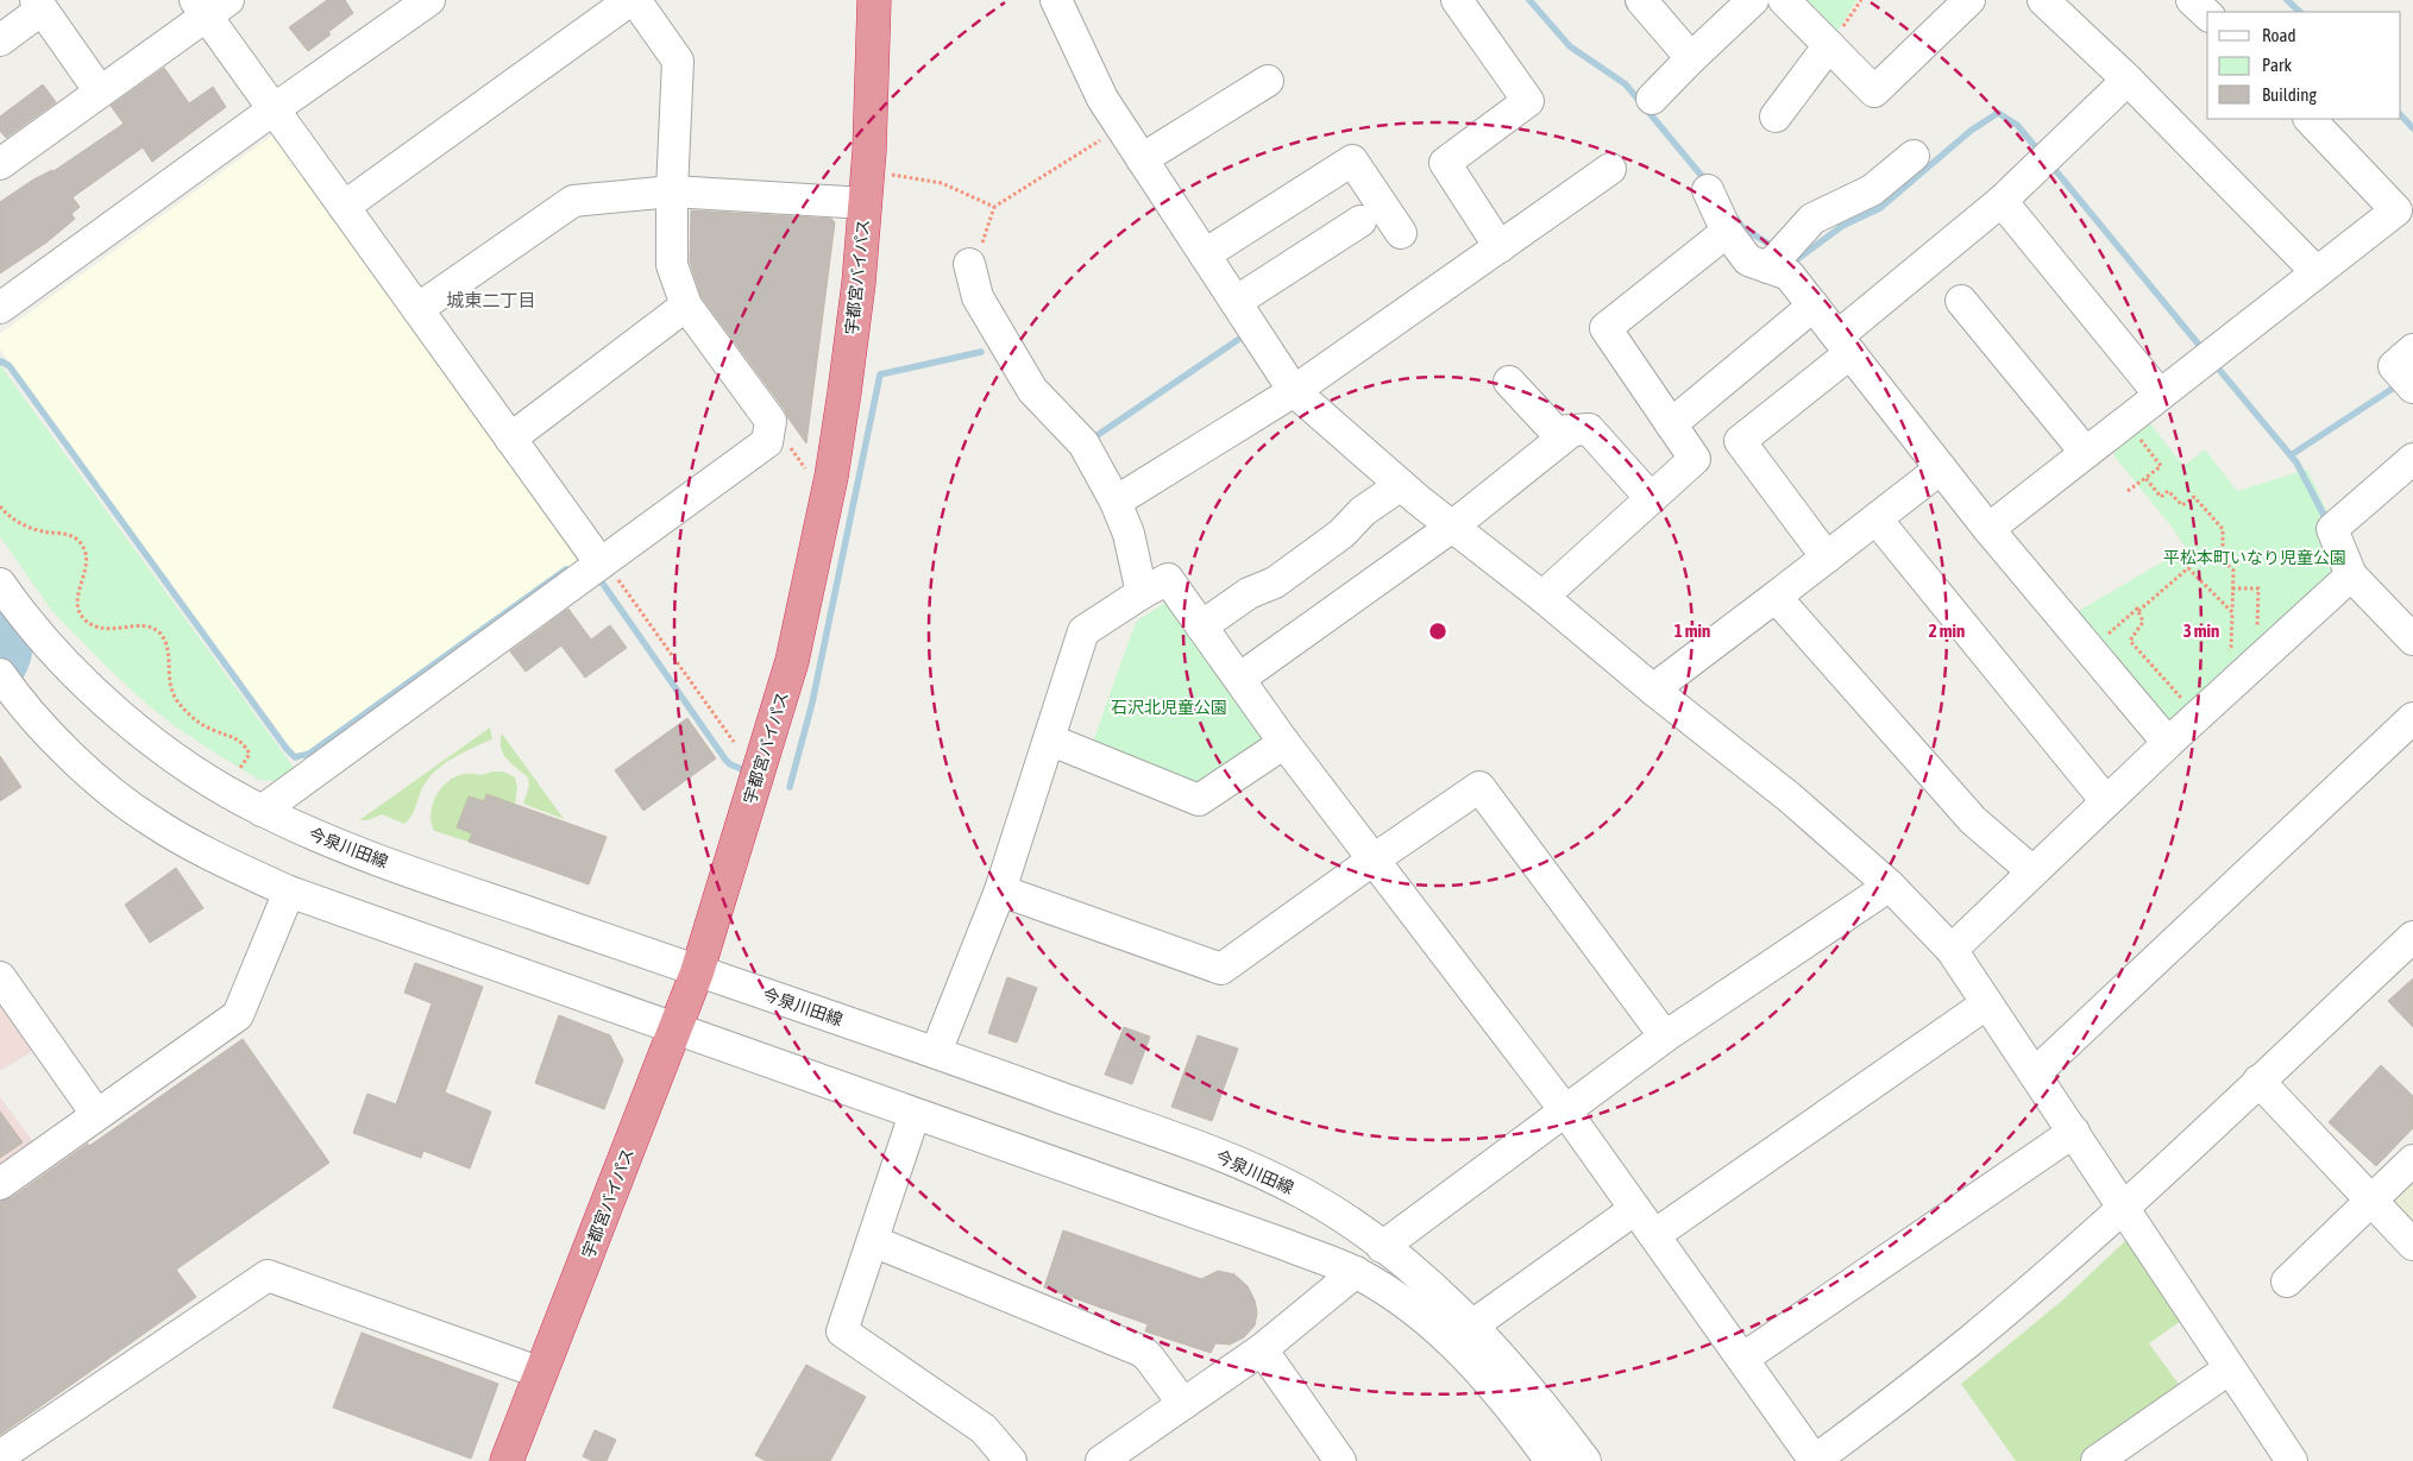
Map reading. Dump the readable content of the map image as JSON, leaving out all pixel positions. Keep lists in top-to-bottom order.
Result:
{
  "streets": {
    "highway": ["宇都宮バイパス"],
    "street": ["今泉川田線"]
  },
  "crossings": [
    ["宇都宮バイパス", "今泉川田線"]
  ],
  "districts": ["城東二丁目"],
  "parks": ["平松本町いなり児童公園", "石沢北児童公園"],
  "legend": ["Road", "Park", "Building"],
  "rings": ["1 min", "2 min", "3 min"]
}
